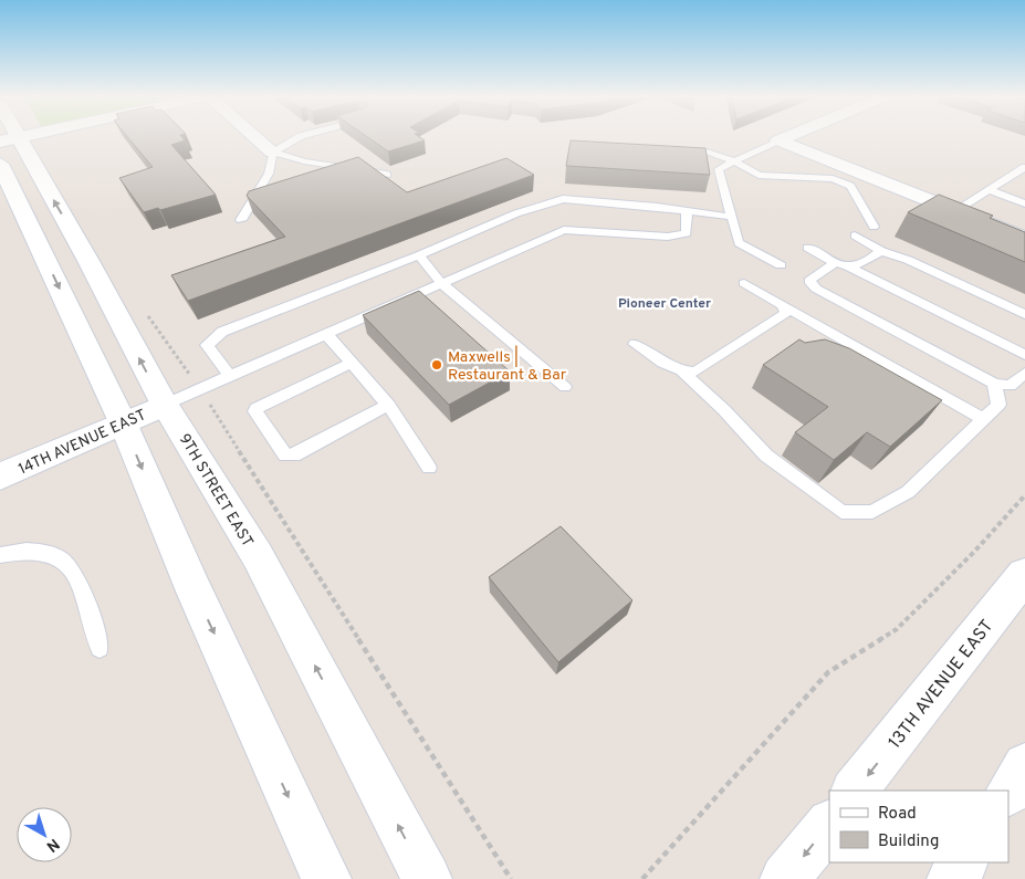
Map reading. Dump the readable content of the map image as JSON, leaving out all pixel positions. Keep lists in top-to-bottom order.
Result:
{
  "streets": {
    "main road": ["14TH AVENUE EAST", "9TH STREET EAST", "13TH AVENUE EAST"]
  },
  "crossings": [
    ["14TH AVENUE EAST", "9TH STREET EAST"]
  ],
  "one_way": ["13TH AVENUE EAST"],
  "districts": ["Pioneer Center"],
  "places": ["Maxwells | Restaurant & Bar"],
  "legend": ["Road", "Building"],
  "north": "bottom right"
}
